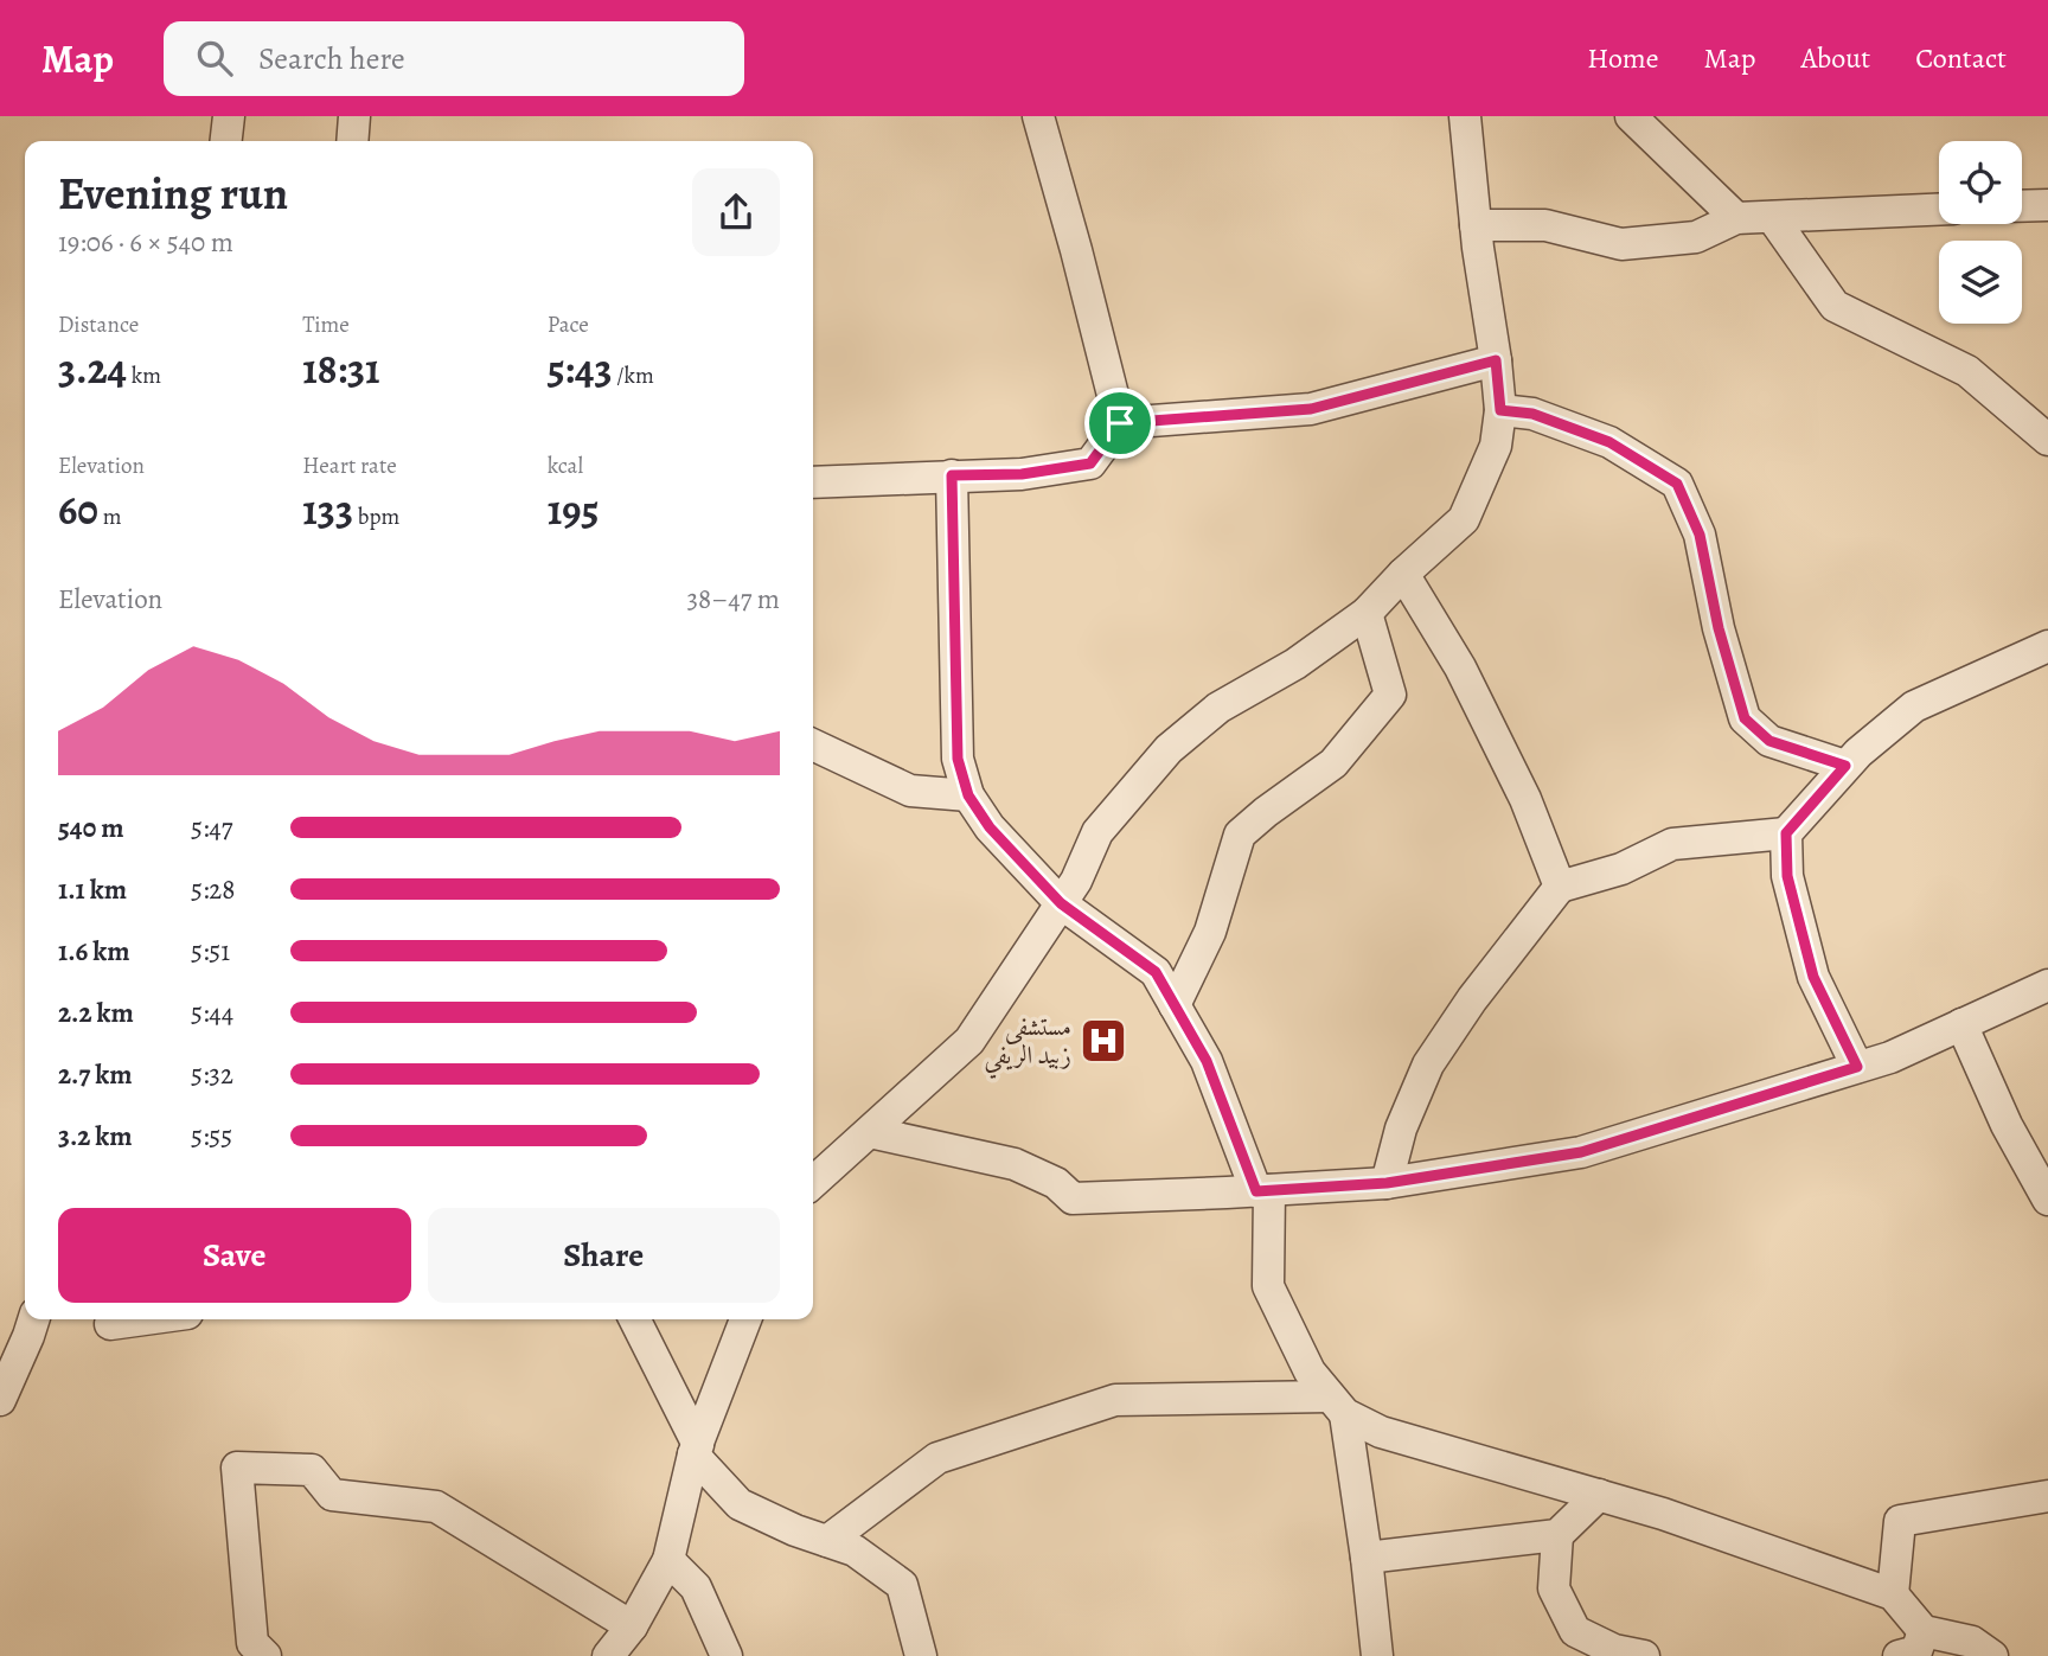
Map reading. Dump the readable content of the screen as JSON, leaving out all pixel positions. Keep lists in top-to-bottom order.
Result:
{
  "places": {
    "hospital": ["مستشفى زبيد الريفي"]
  },
  "page": {
    "header": "Map",
    "search": "Search here",
    "nav": [
      "Home",
      "Map",
      "About",
      "Contact"
    ],
    "heading": ["Evening run", "19:06 · 6 × 540 m"],
    "stats": [
      ["Distance", "3.24 km"],
      ["Time", "18:31"],
      ["Pace", "5:43 /km"],
      ["Elevation", "60 m"],
      ["Heart rate", "133 bpm"],
      ["kcal", "195"]
    ],
    "chart": ["Elevation", "38–47 m"],
    "list": [
      {
        "name": "540 m",
        "note": "5:47"
      },
      {
        "name": "1.1 km",
        "note": "5:28"
      },
      {
        "name": "1.6 km",
        "note": "5:51"
      },
      {
        "name": "2.2 km",
        "note": "5:44"
      },
      {
        "name": "2.7 km",
        "note": "5:32"
      },
      {
        "name": "3.2 km",
        "note": "5:55"
      }
    ],
    "buttons": ["Save", "Share"]
  }
}
